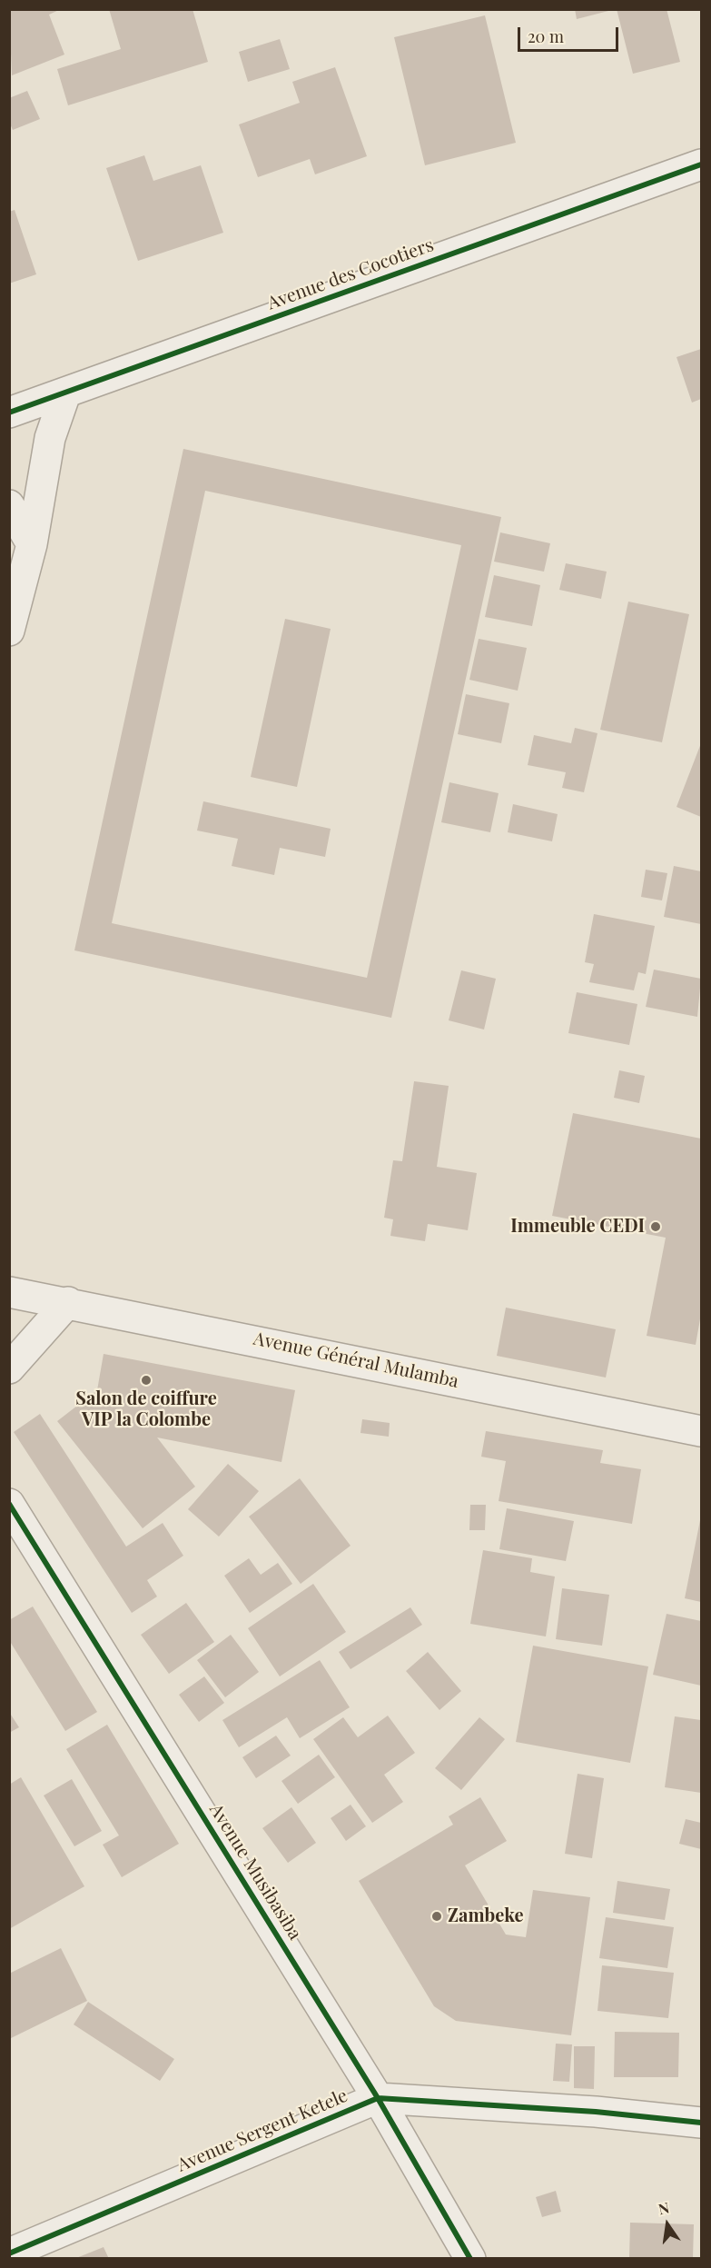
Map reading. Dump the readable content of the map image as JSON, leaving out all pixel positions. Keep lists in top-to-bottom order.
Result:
{
  "streets": {
    "street": [
      "Avenue des Cocotiers",
      "Avenue Général Mulamba",
      "Avenue Musibasiba",
      "Avenue Sergent Ketele"
    ]
  },
  "crossings": [
    ["Avenue Musibasiba", "Avenue Sergent Ketele"]
  ],
  "places": ["Immeuble CEDI", "Salon de coiffure VIP la Colombe", "Zambeke"],
  "scale_bar": "20 m",
  "north": "top"
}
